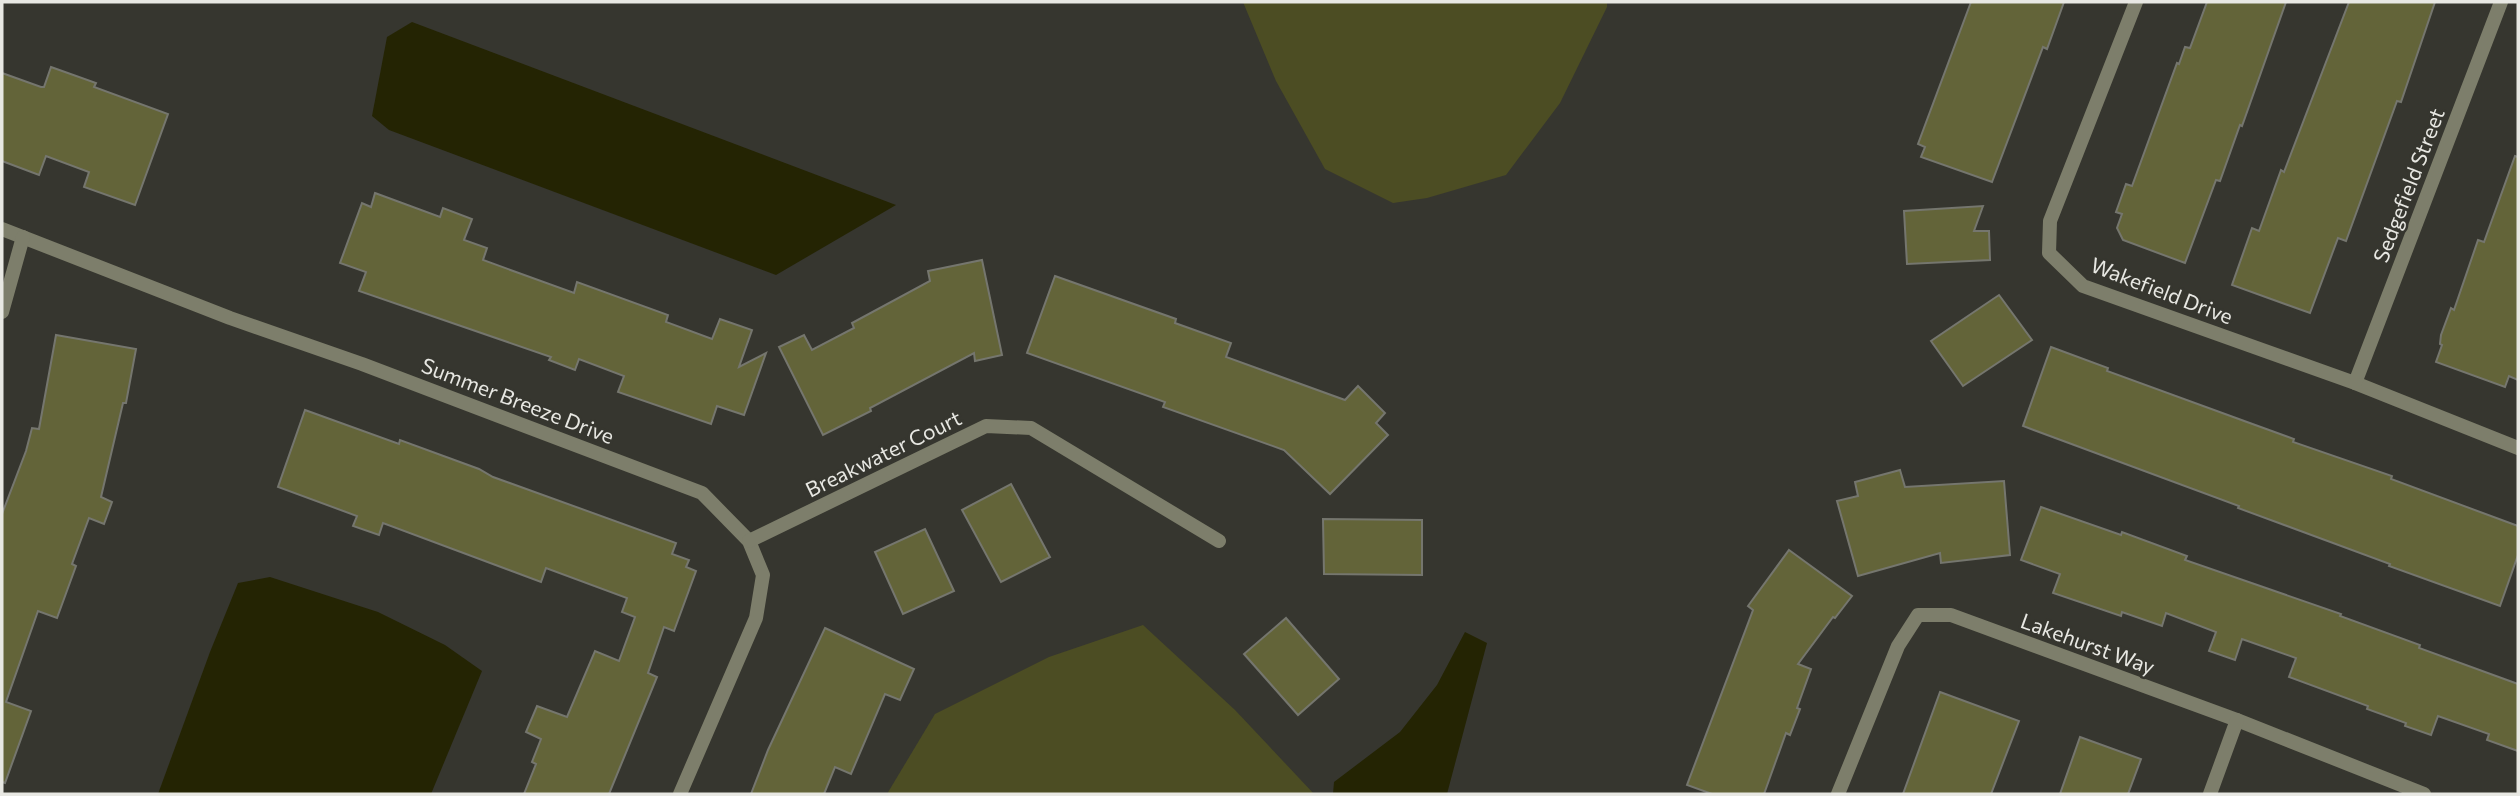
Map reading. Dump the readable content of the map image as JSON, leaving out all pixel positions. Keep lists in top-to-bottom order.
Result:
{
  "streets": {
    "street": [
      "Sedgefield Street",
      "Wakefield Drive",
      "Summer Breeze Drive",
      "Breakwater Court",
      "Lakehurst Way"
    ]
  },
  "crossings": [
    ["Sedgefield Street", "Wakefield Drive"],
    ["Summer Breeze Drive", "Breakwater Court"]
  ]
}
